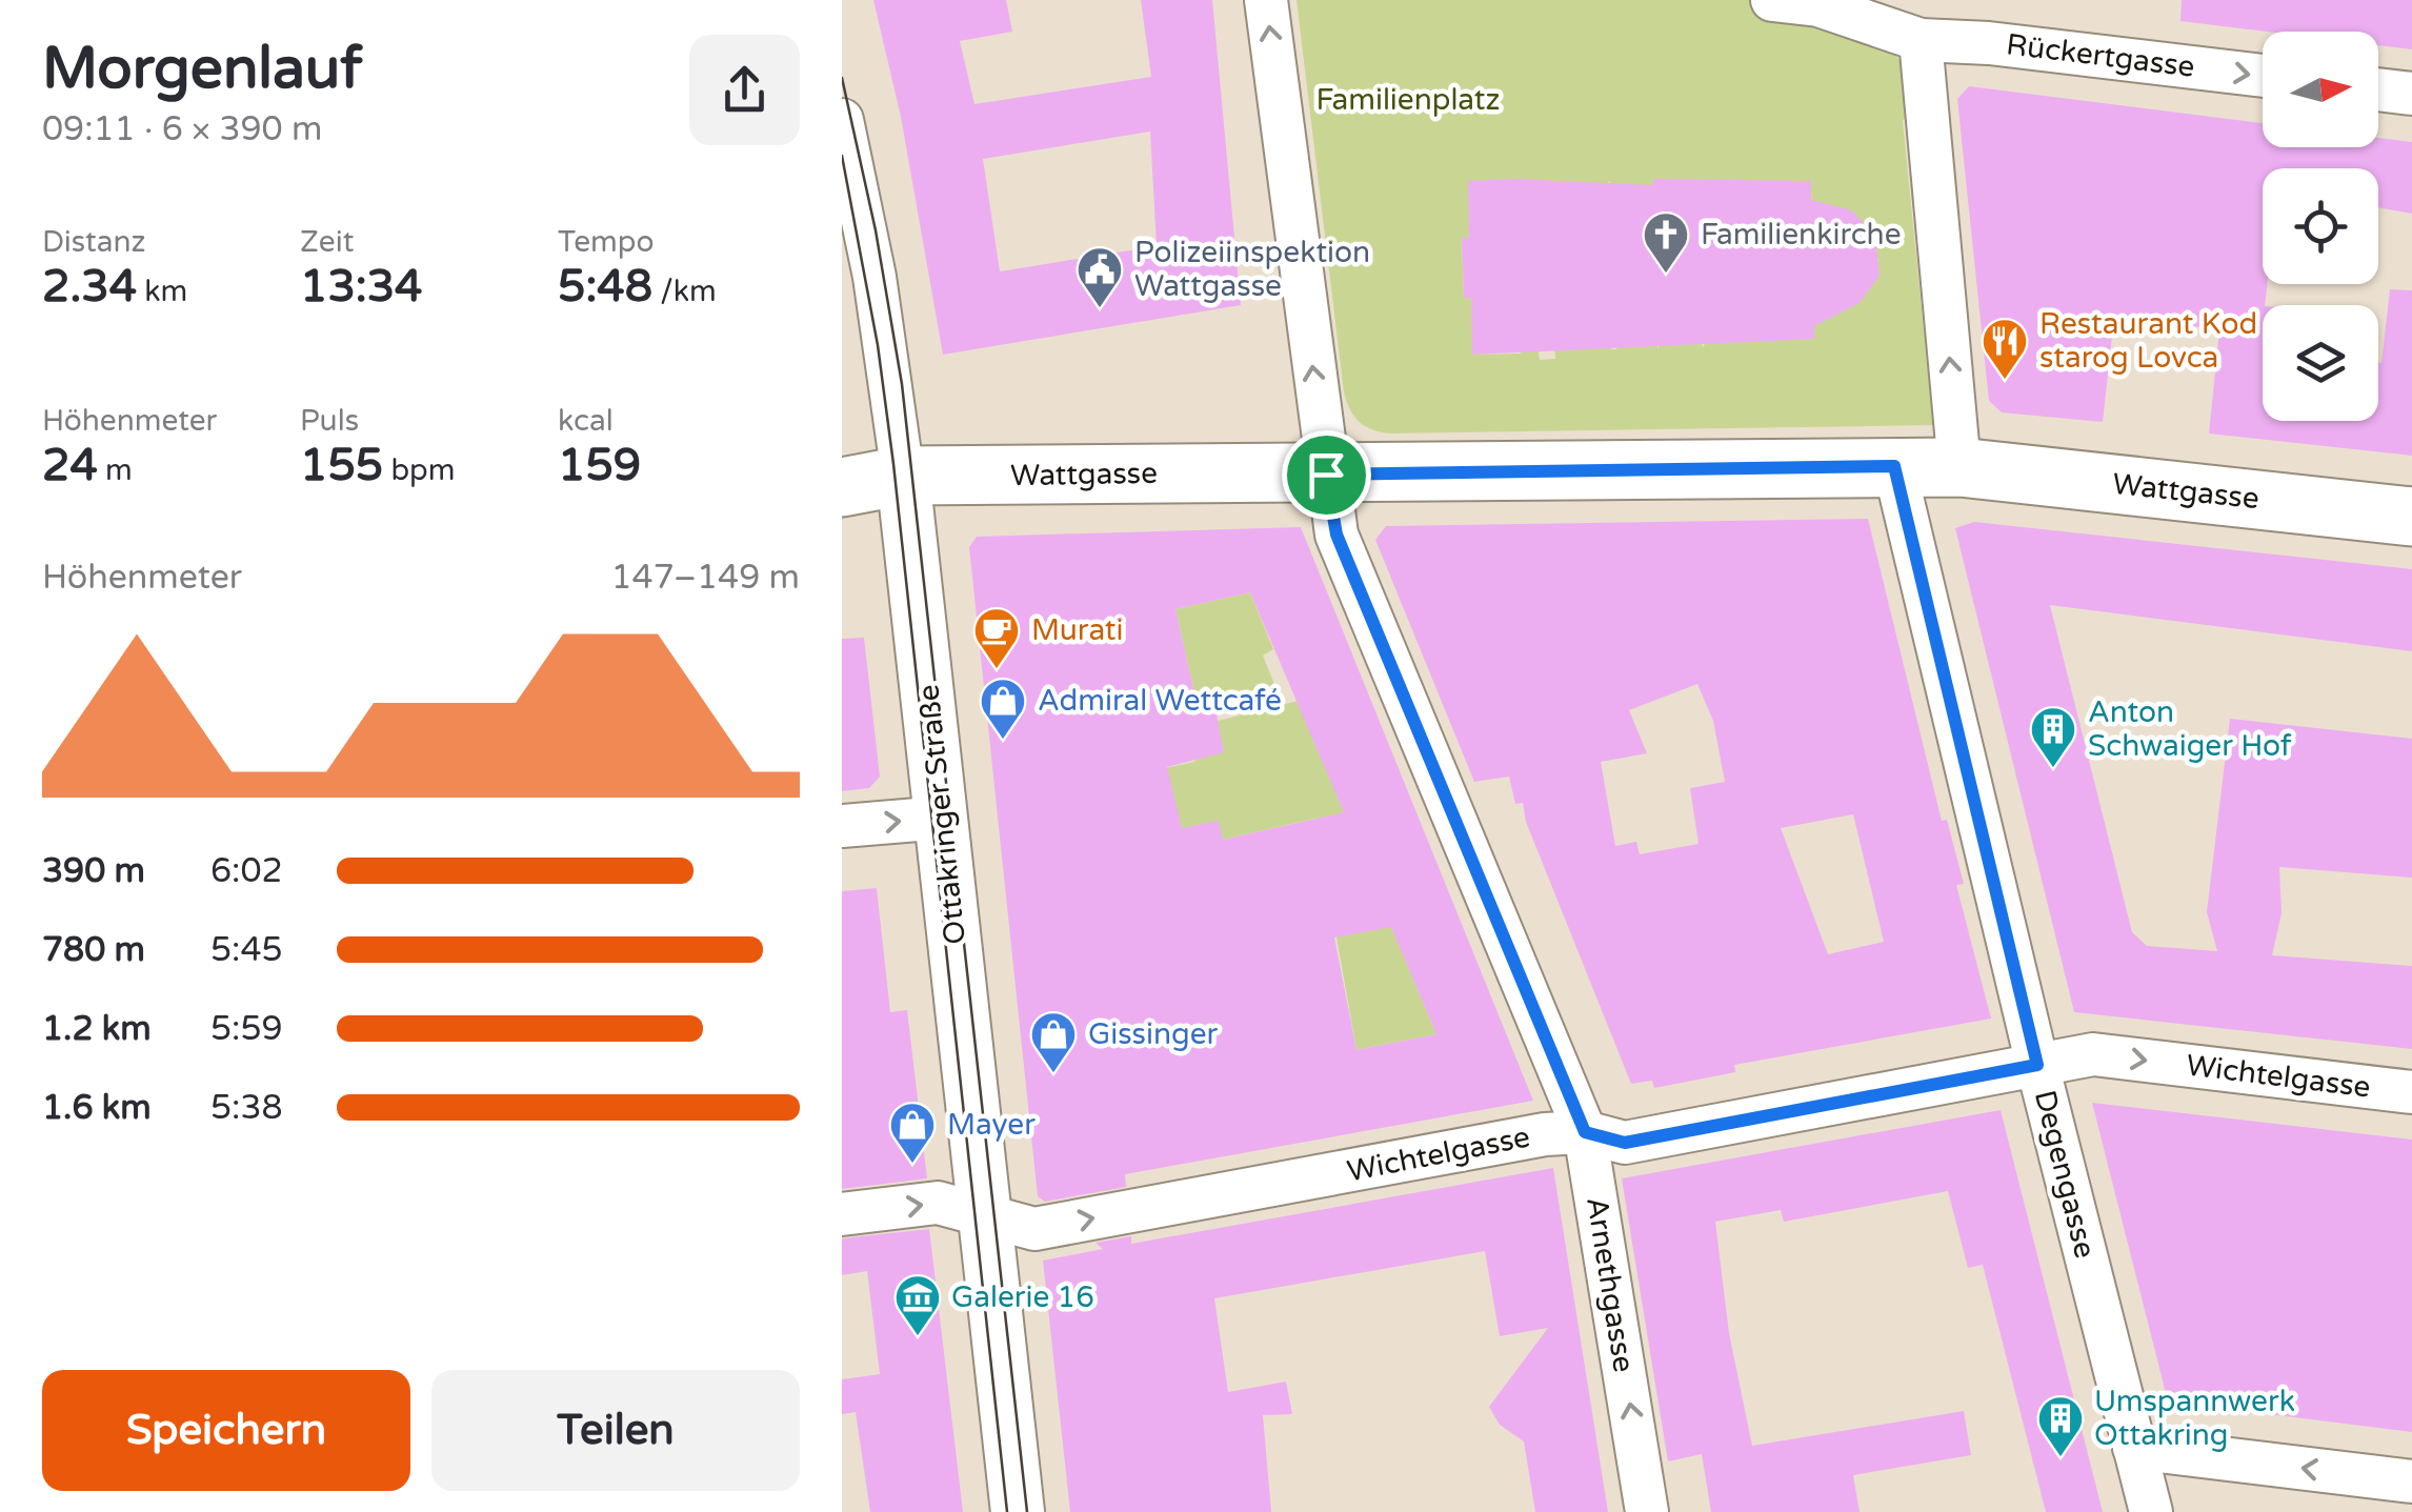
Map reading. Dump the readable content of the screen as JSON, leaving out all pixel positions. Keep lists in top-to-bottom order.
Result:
{
  "streets": {
    "main road": ["Wattgasse"],
    "street": [
      "Rückertgasse",
      "Ottakringer Straße",
      "Wichtelgasse",
      "Degengasse",
      "Arnethgasse"
    ]
  },
  "crossings": [
    ["Wattgasse", "Ottakringer Straße"],
    ["Wattgasse", "Arnethgasse"],
    ["Ottakringer Straße", "Wichtelgasse"],
    ["Wichtelgasse", "Degengasse"],
    ["Wichtelgasse", "Arnethgasse"]
  ],
  "one_way": ["Rückertgasse", "Wichtelgasse", "Arnethgasse"],
  "parks": ["Familienplatz"],
  "places": {
    "church": ["Familienkirche"],
    "public building": ["Polizeiinspektion Wattgasse"],
    "restaurant": ["Restaurant Kod starog Lovca"],
    "cafe": ["Murati"],
    "shop": ["Admiral Wettcafé", "Gissinger", "Mayer"],
    "building": ["Anton Schwaiger Hof", "Umspannwerk Ottakring"],
    "museum": ["Galerie 16"]
  },
  "north": "right",
  "page": {
    "heading": ["Morgenlauf", "09:11 · 6 × 390 m"],
    "stats": [
      ["Distanz", "2.34 km"],
      ["Zeit", "13:34"],
      ["Tempo", "5:48 /km"],
      ["Höhenmeter", "24 m"],
      ["Puls", "155 bpm"],
      ["kcal", "159"]
    ],
    "chart": ["Höhenmeter", "147–149 m"],
    "list": [
      {
        "name": "390 m",
        "note": "6:02"
      },
      {
        "name": "780 m",
        "note": "5:45"
      },
      {
        "name": "1.2 km",
        "note": "5:59"
      },
      {
        "name": "1.6 km",
        "note": "5:38"
      }
    ],
    "buttons": ["Speichern", "Teilen"]
  }
}
